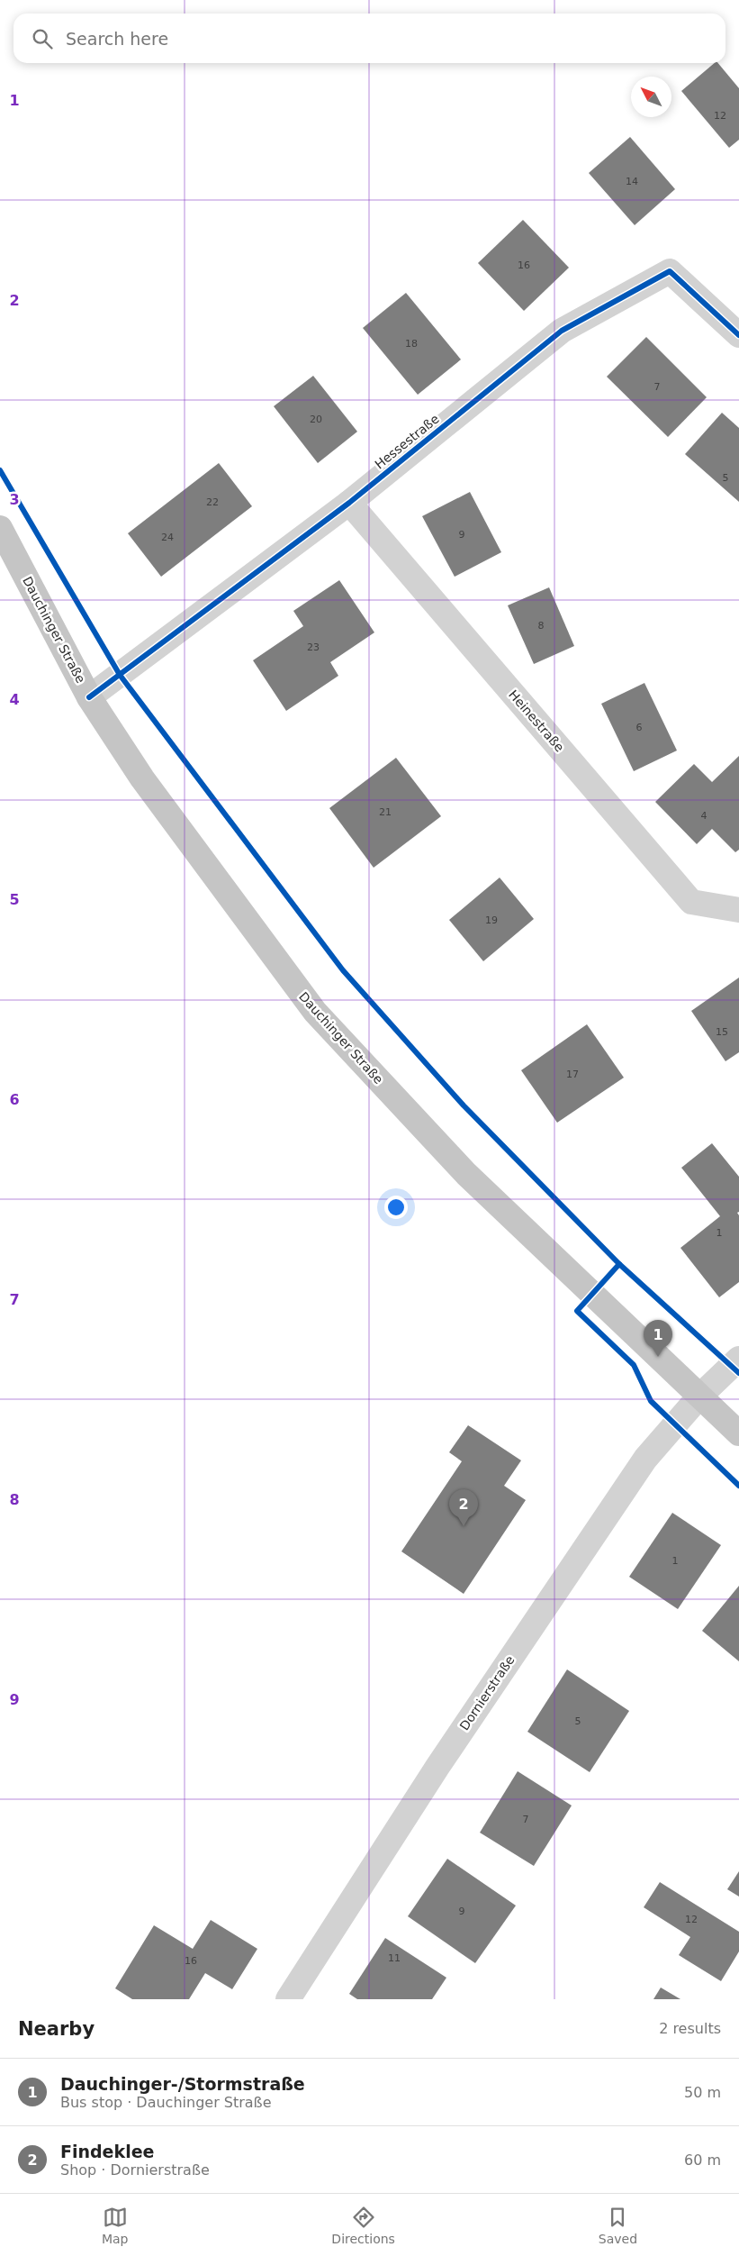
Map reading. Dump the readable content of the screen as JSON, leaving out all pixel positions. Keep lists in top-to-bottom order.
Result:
{
  "streets": {
    "main road": ["Dauchinger Straße"],
    "street": ["Hessestraße", "Heinestraße", "Dornierstraße"]
  },
  "crossings": [
    ["Hessestraße", "Dauchinger Straße"],
    ["Hessestraße", "Heinestraße"],
    ["Dauchinger Straße", "Dornierstraße"]
  ],
  "house_numbers": [
    "12",
    "14",
    "16",
    "18",
    "7",
    "20",
    "5",
    "22",
    "9",
    "24",
    "8",
    "23",
    "6",
    "21",
    "4",
    "19",
    "15",
    "17",
    "1",
    "1",
    "5",
    "7",
    "9",
    "12",
    "11",
    "16"
  ],
  "north": "top left",
  "page": {
    "search": "Search here",
    "pins": ["1", "2"],
    "heading": ["Nearby", "2 results"],
    "list": [
      {
        "mark": "1",
        "name": "Dauchinger-/Stormstraße",
        "note": "Bus stop · Dauchinger Straße",
        "value": "50 m"
      },
      {
        "mark": "2",
        "name": "Findeklee",
        "note": "Shop · Dornierstraße",
        "value": "60 m"
      }
    ],
    "nav": ["Map", "Directions", "Saved"]
  },
  "grid": {
    "rows": [
      "1",
      "2",
      "3",
      "4",
      "5",
      "6",
      "7",
      "8",
      "9"
    ]
  }
}
